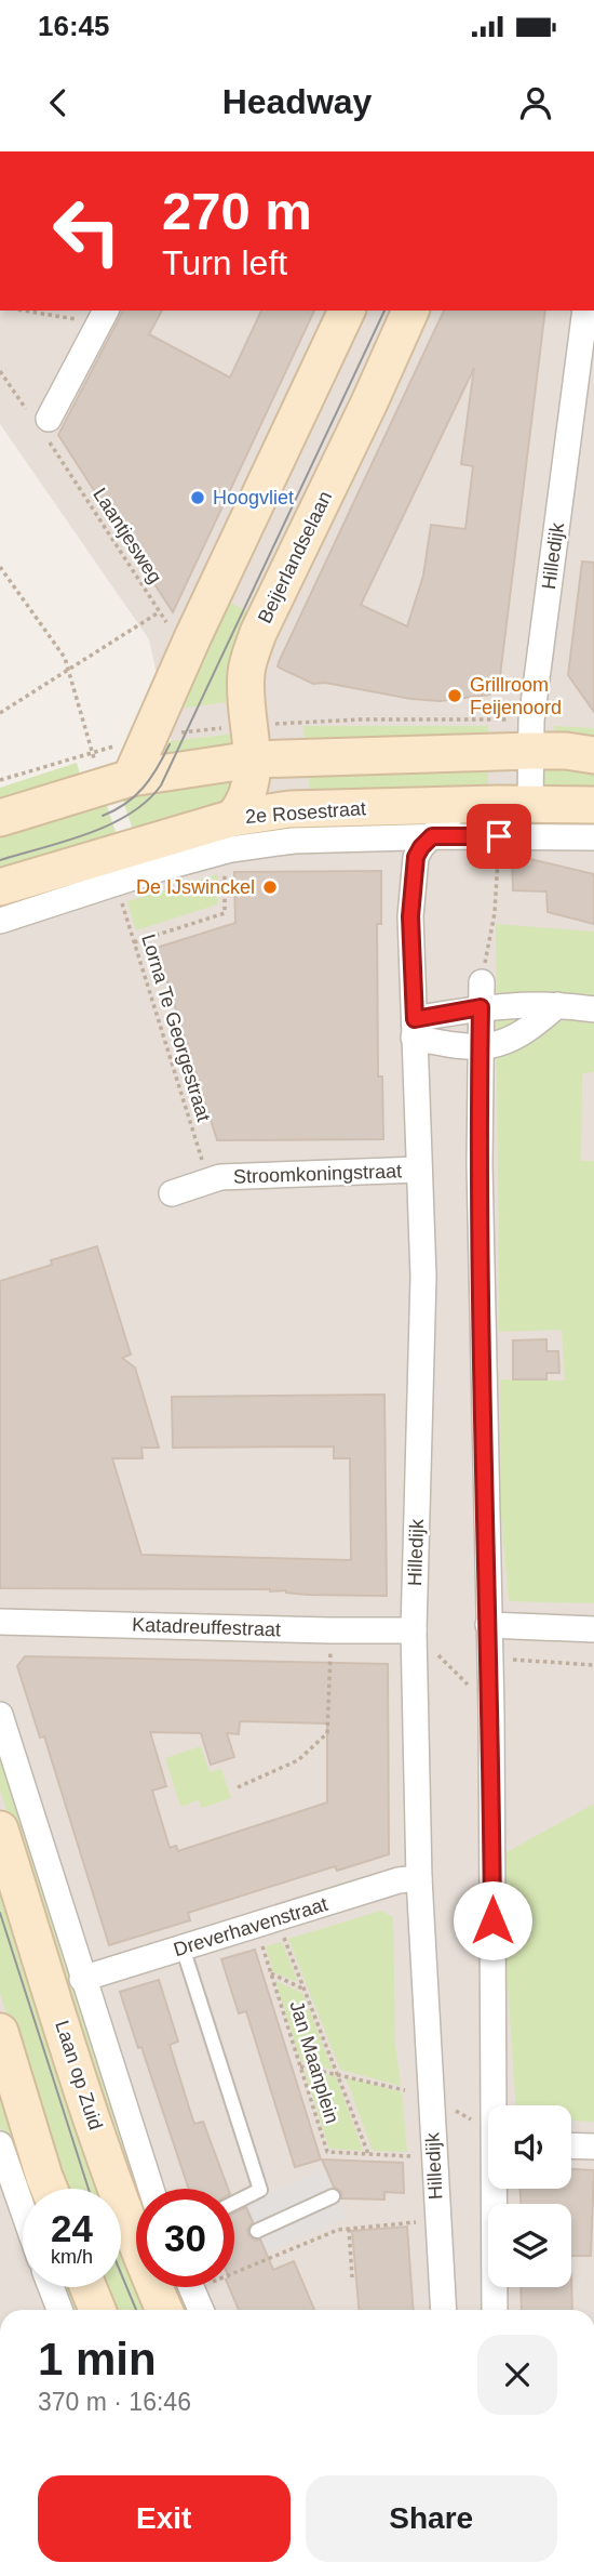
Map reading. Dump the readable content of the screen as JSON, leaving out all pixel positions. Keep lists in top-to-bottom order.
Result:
{
  "streets": {
    "main road": ["Beijerlandselaan", "2e Rosestraat", "Laan op Zuid"],
    "street": [
      "Hilledijk",
      "Stroomkoningstraat",
      "Katadreuffestraat",
      "Dreverhavenstraat"
    ],
    "path": ["Laantjesweg", "Lorna Te Georgestraat", "Jan Maanplein"]
  },
  "crossings": [
    ["Hilledijk", "2e Rosestraat"],
    ["Hilledijk", "Stroomkoningstraat"],
    ["Hilledijk", "Katadreuffestraat"],
    ["Hilledijk", "Dreverhavenstraat"],
    ["Beijerlandselaan", "2e Rosestraat"],
    ["2e Rosestraat", "Lorna Te Georgestraat"],
    ["Lorna Te Georgestraat", "Stroomkoningstraat"],
    ["Dreverhavenstraat", "Laan op Zuid"]
  ],
  "places": ["Hoogvliet", "Grillroom Feijenoord", "De IJswinckel"],
  "page": {
    "status": "16:45",
    "header": "Headway",
    "turn": ["270 m", "Turn left"],
    "speed": "24 km/h",
    "limit": "30",
    "heading": ["1 min", "370 m · 16:46"],
    "buttons": ["Exit", "Share"]
  }
}
